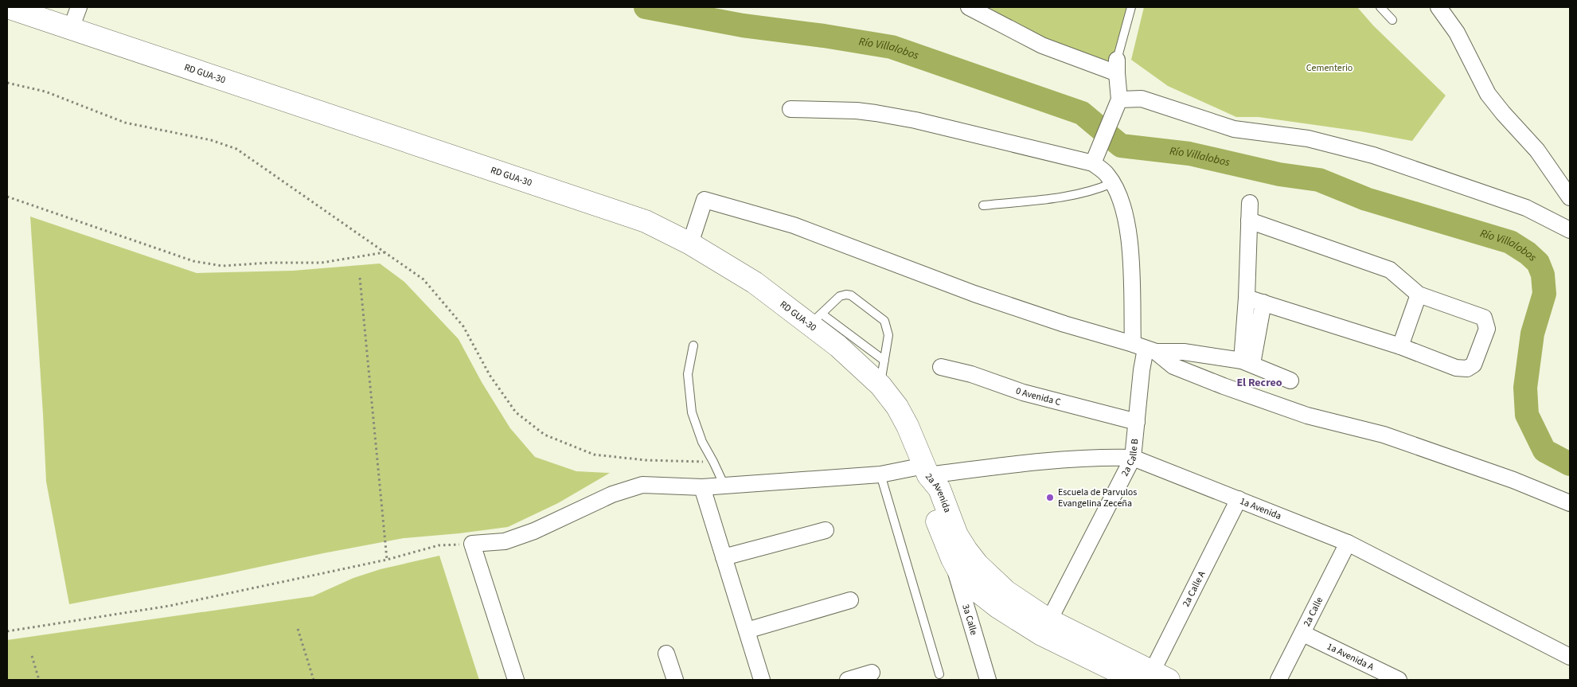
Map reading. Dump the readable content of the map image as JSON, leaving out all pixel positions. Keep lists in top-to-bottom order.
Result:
{
  "streets": {
    "main road": ["RD GUA-30", "2a Avenida"],
    "street": [
      "0 Avenida C",
      "2a Calle B",
      "1a Avenida",
      "2a Calle A",
      "2a Calle",
      "3a Calle",
      "1a Avenida A"
    ]
  },
  "crossings": [
    ["RD GUA-30", "2a Avenida"],
    ["RD GUA-30", "1a Avenida"],
    ["0 Avenida C", "2a Calle B"],
    ["2a Calle B", "2a Avenida"],
    ["2a Calle B", "1a Avenida"],
    ["2a Avenida", "1a Avenida"],
    ["2a Avenida", "2a Calle A"],
    ["2a Avenida", "3a Calle"],
    ["1a Avenida", "2a Calle A"],
    ["1a Avenida", "2a Calle"],
    ["2a Calle", "1a Avenida A"]
  ],
  "districts": ["El Recreo"],
  "water": ["Río Villalobos"],
  "parks": ["Cementerio"],
  "places": ["Escuela de Parvulos Evangelina Zeceña"]
}
